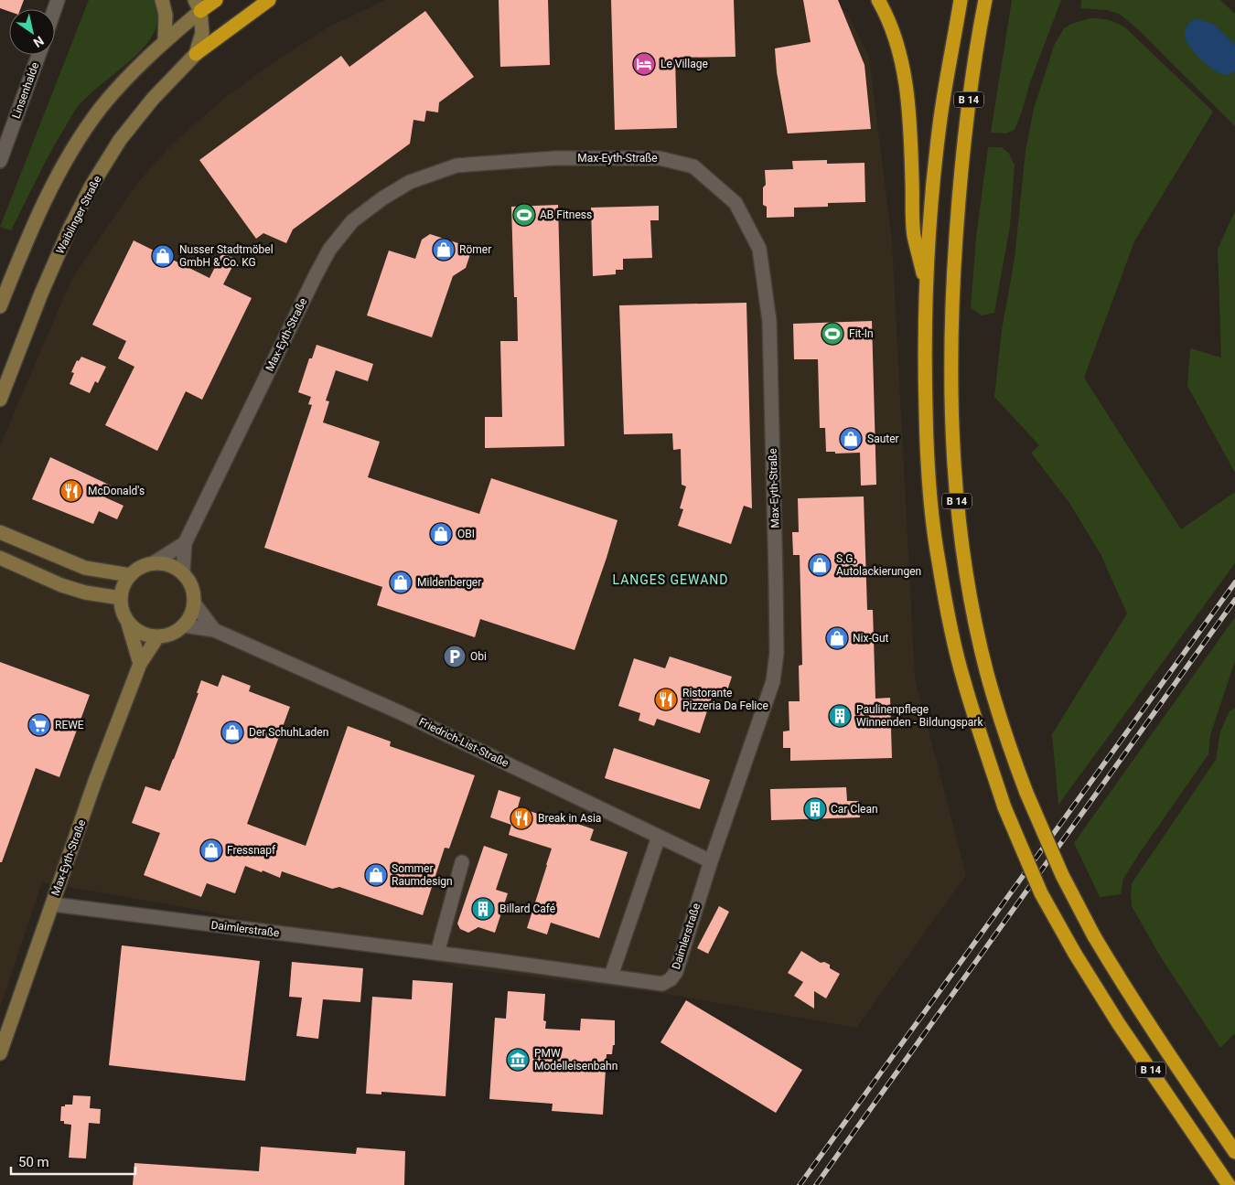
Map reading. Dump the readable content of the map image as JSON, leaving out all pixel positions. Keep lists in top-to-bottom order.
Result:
{
  "streets": {
    "highway": ["B 14"],
    "main road": ["Max-Eyth-Straße", "Waiblinger Straße", "Friedrich-List-Straße"],
    "street": ["Linsenhalde", "Daimlerstraße"]
  },
  "crossings": [
    ["Max-Eyth-Straße", "Friedrich-List-Straße"],
    ["Max-Eyth-Straße", "Daimlerstraße"],
    ["Friedrich-List-Straße", "Daimlerstraße"]
  ],
  "districts": ["LANGES GEWAND"],
  "places": {
    "hotel": ["Le Village"],
    "sports": ["AB Fitness", "Fit-In"],
    "shop": [
      "Römer",
      "Nusser Stadtmöbel GmbH & Co. KG",
      "Sauter",
      "OBI",
      "S.G. Autolackierungen",
      "Mildenberger",
      "Nix-Gut",
      "Der SchuhLaden",
      "Fressnapf",
      "Sommer Raumdesign"
    ],
    "restaurant": ["McDonald's", "Ristorante Pizzeria Da Felice", "Break in Asia"],
    "parking": ["Obi"],
    "building": ["Paulinenpflege Winnenden - Bildungspark", "Car Clean", "Billard Café"],
    "supermarket": ["REWE"],
    "museum": ["PMW Modelleisenbahn"]
  },
  "scale_bar": "50 m",
  "north": "bottom right"
}
